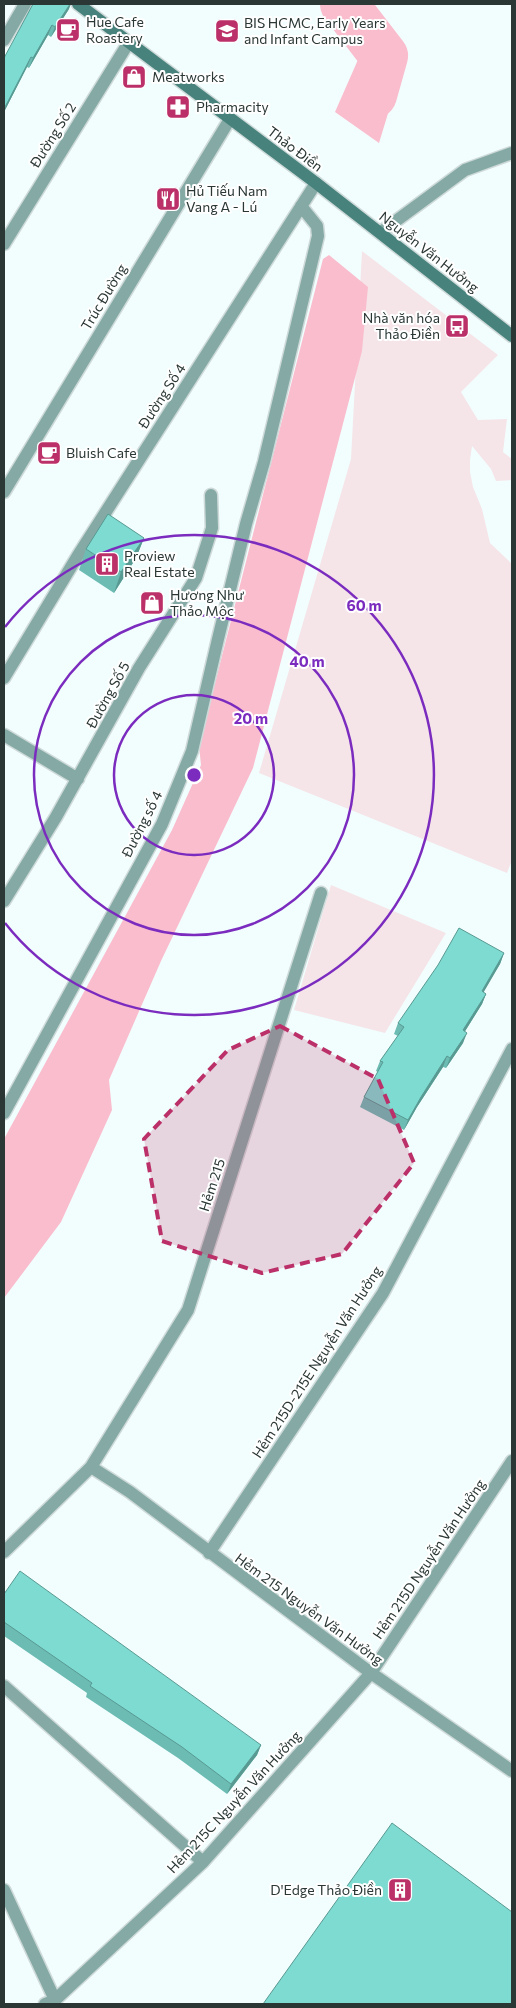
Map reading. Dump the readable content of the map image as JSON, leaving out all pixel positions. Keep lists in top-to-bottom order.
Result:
{
  "streets": {
    "main road": ["Thảo Điền", "Nguyễn Văn Hưởng"],
    "street": [
      "Đường Số 2",
      "Trúc Đường",
      "Đường Số 4",
      "Đường Số 5",
      "Đường số 4",
      "Hẻm 215",
      "Hẻm 215D-215E Nguyễn Văn Hưởng",
      "Hẻm 215D Nguyễn Văn Hưởng",
      "Hẻm 215 Nguyễn Văn Hưởng",
      "Hẻm 215C Nguyễn Văn Hưởng"
    ]
  },
  "crossings": [
    ["Đường Số 2", "Thảo Điền"],
    ["Thảo Điền", "Nguyễn Văn Hưởng"],
    ["Thảo Điền", "Trúc Đường"],
    ["Thảo Điền", "Đường Số 4"],
    ["Đường Số 4", "Đường số 4"],
    ["Hẻm 215", "Hẻm 215 Nguyễn Văn Hưởng"],
    ["Hẻm 215D-215E Nguyễn Văn Hưởng", "Hẻm 215 Nguyễn Văn Hưởng"],
    ["Hẻm 215D Nguyễn Văn Hưởng", "Hẻm 215 Nguyễn Văn Hưởng"],
    ["Hẻm 215D Nguyễn Văn Hưởng", "Hẻm 215C Nguyễn Văn Hưởng"],
    ["Hẻm 215 Nguyễn Văn Hưởng", "Hẻm 215C Nguyễn Văn Hưởng"]
  ],
  "places": {
    "cafe": ["Hue Cafe Roastery", "Bluish Cafe"],
    "school or university": ["BIS HCMC, Early Years and Infant Campus"],
    "shop": ["Meatworks", "Hương Như Thảo Mộc"],
    "pharmacy": ["Pharmacity"],
    "restaurant": ["Hủ Tiếu Nam Vang A - Lú"],
    "bus stop": ["Nhà văn hóa Thảo Điền"],
    "building": ["Proview Real Estate", "D'Edge Thảo Điền"]
  },
  "rings": ["60 m", "40 m", "20 m"]
}
